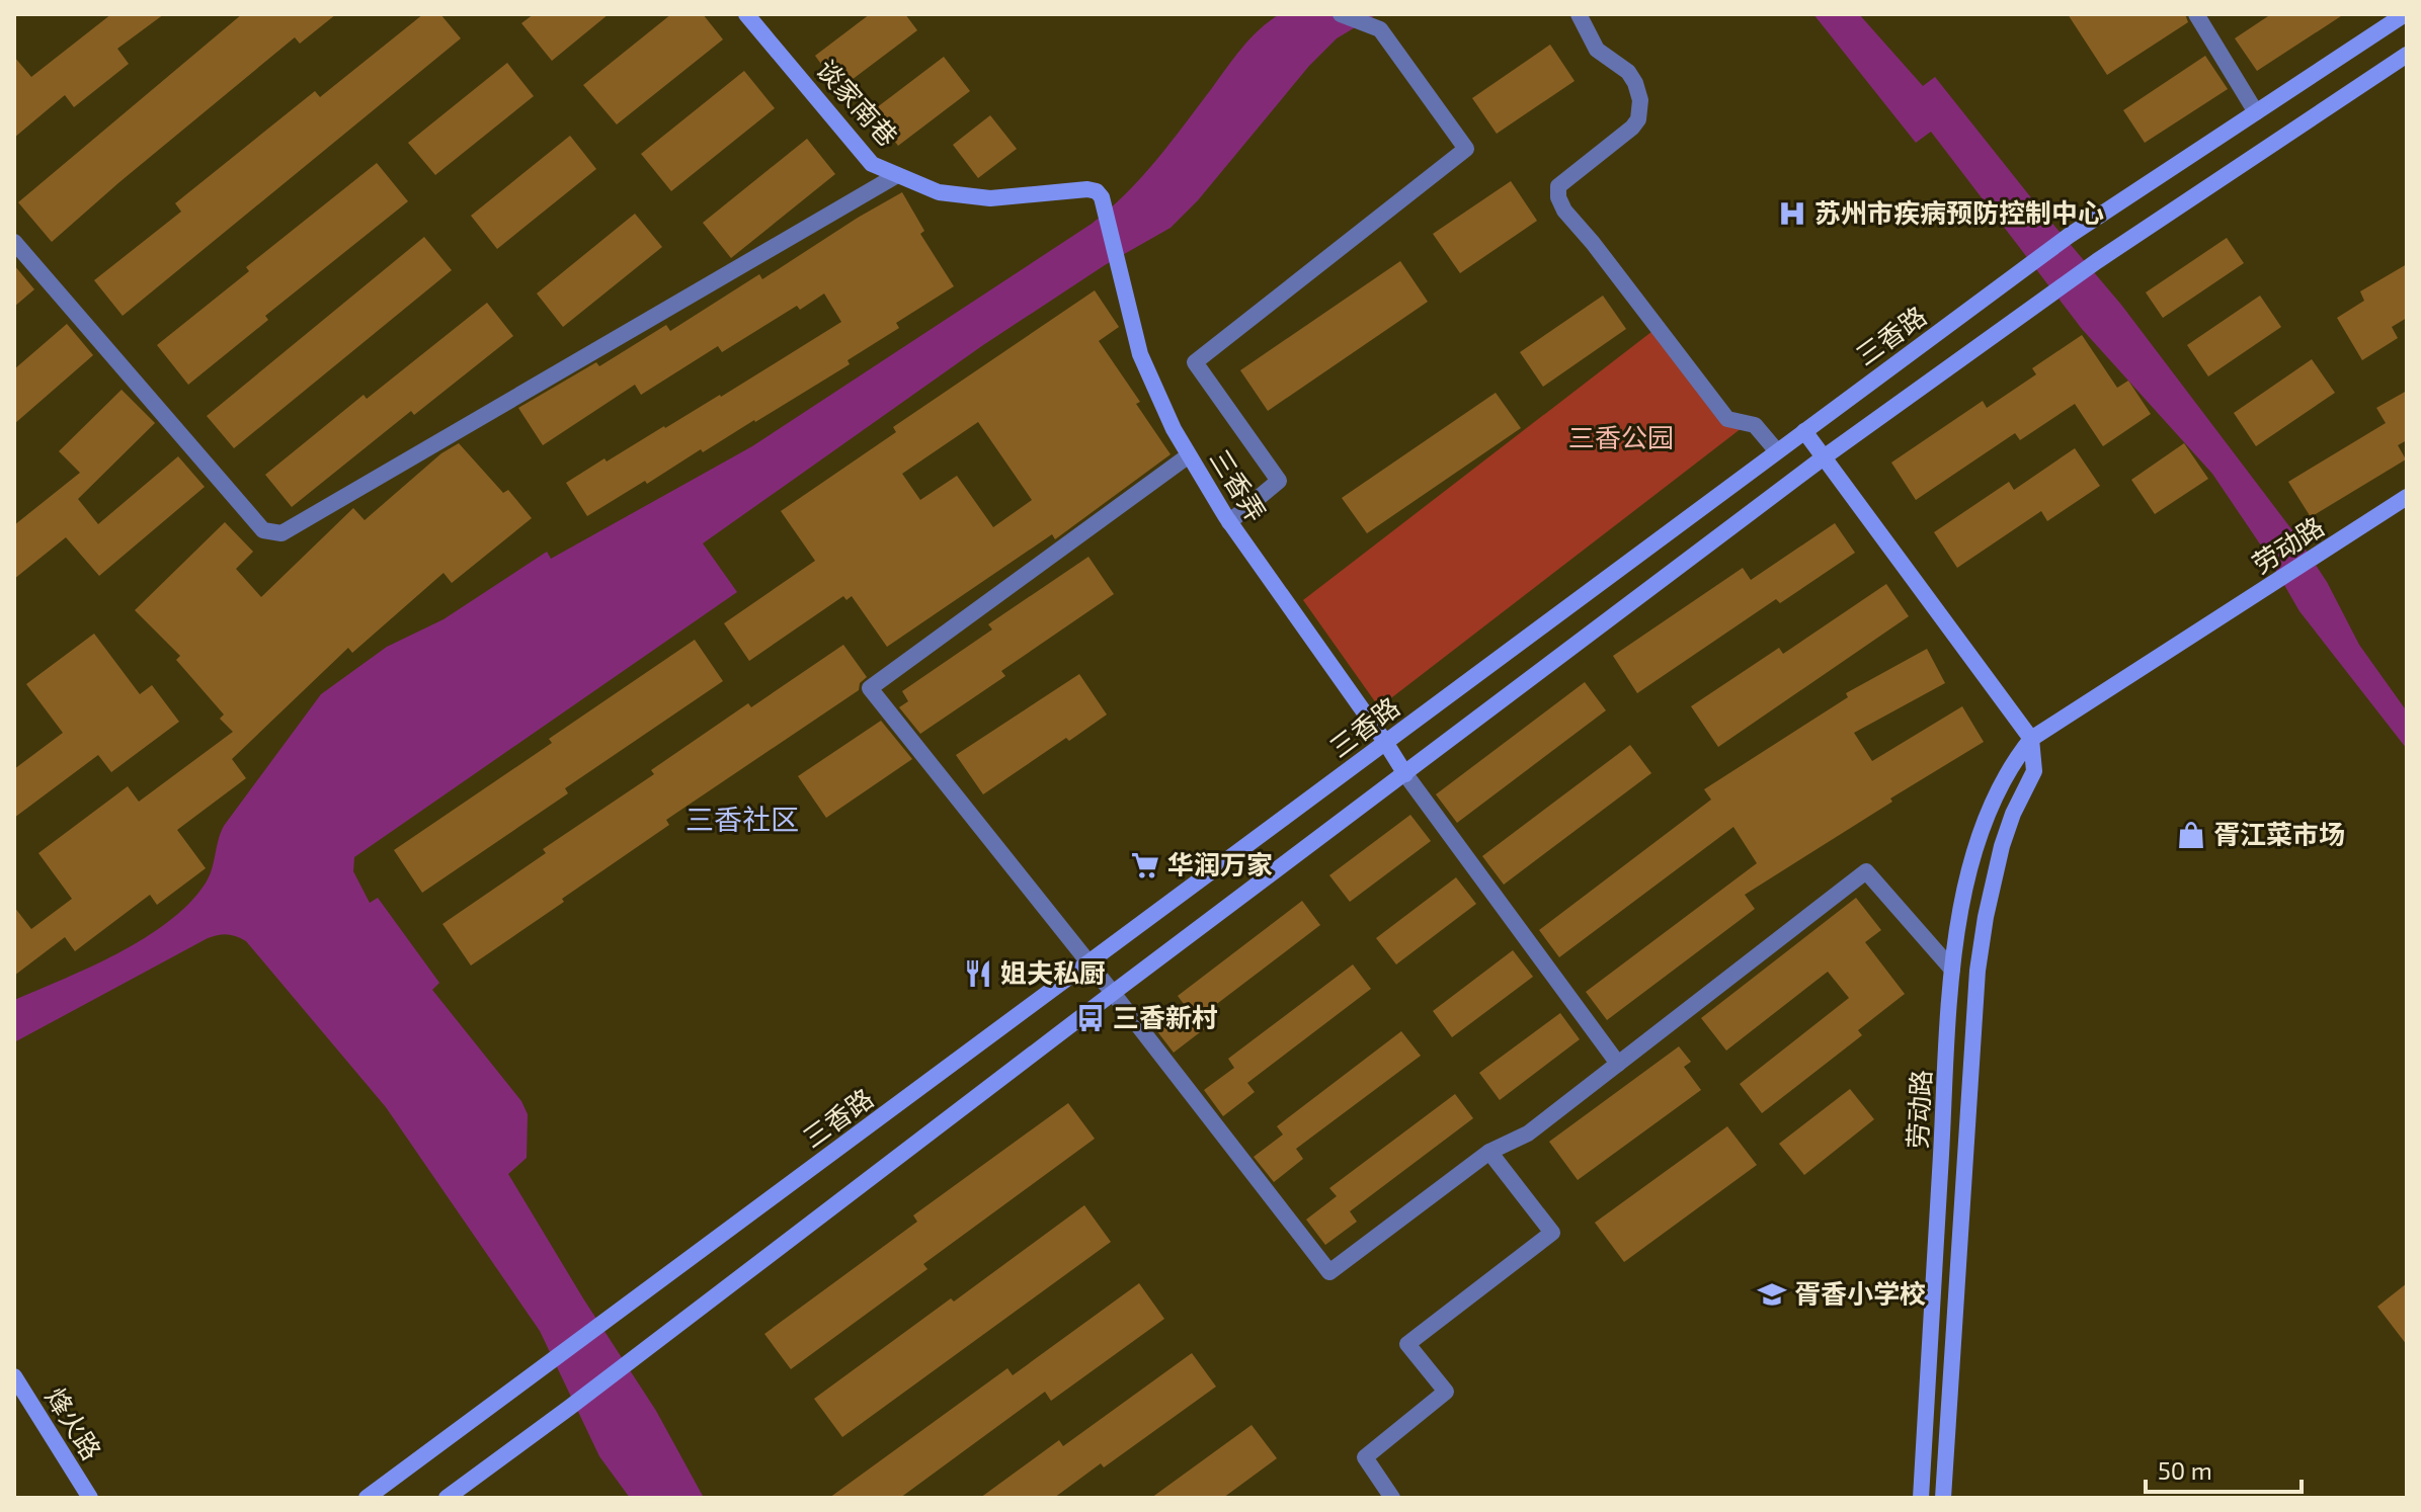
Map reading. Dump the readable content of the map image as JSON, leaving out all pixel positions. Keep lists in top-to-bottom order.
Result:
{
  "streets": {
    "main road": [
      "谈家南巷",
      "三香路",
      "三香弄",
      "劳动路",
      "烽火路"
    ]
  },
  "crossings": [
    ["谈家南巷", "三香弄"],
    ["三香路", "三香弄"]
  ],
  "districts": ["三香社区"],
  "parks": ["三香公园"],
  "places": {
    "hospital": ["苏州市疾病预防控制中心"],
    "shop": ["胥江菜市场"],
    "supermarket": ["华润万家"],
    "restaurant": ["姐夫私厨"],
    "bus stop": ["三香新村"],
    "school or university": ["胥香小学校"]
  },
  "scale_bar": "50 m"
}
